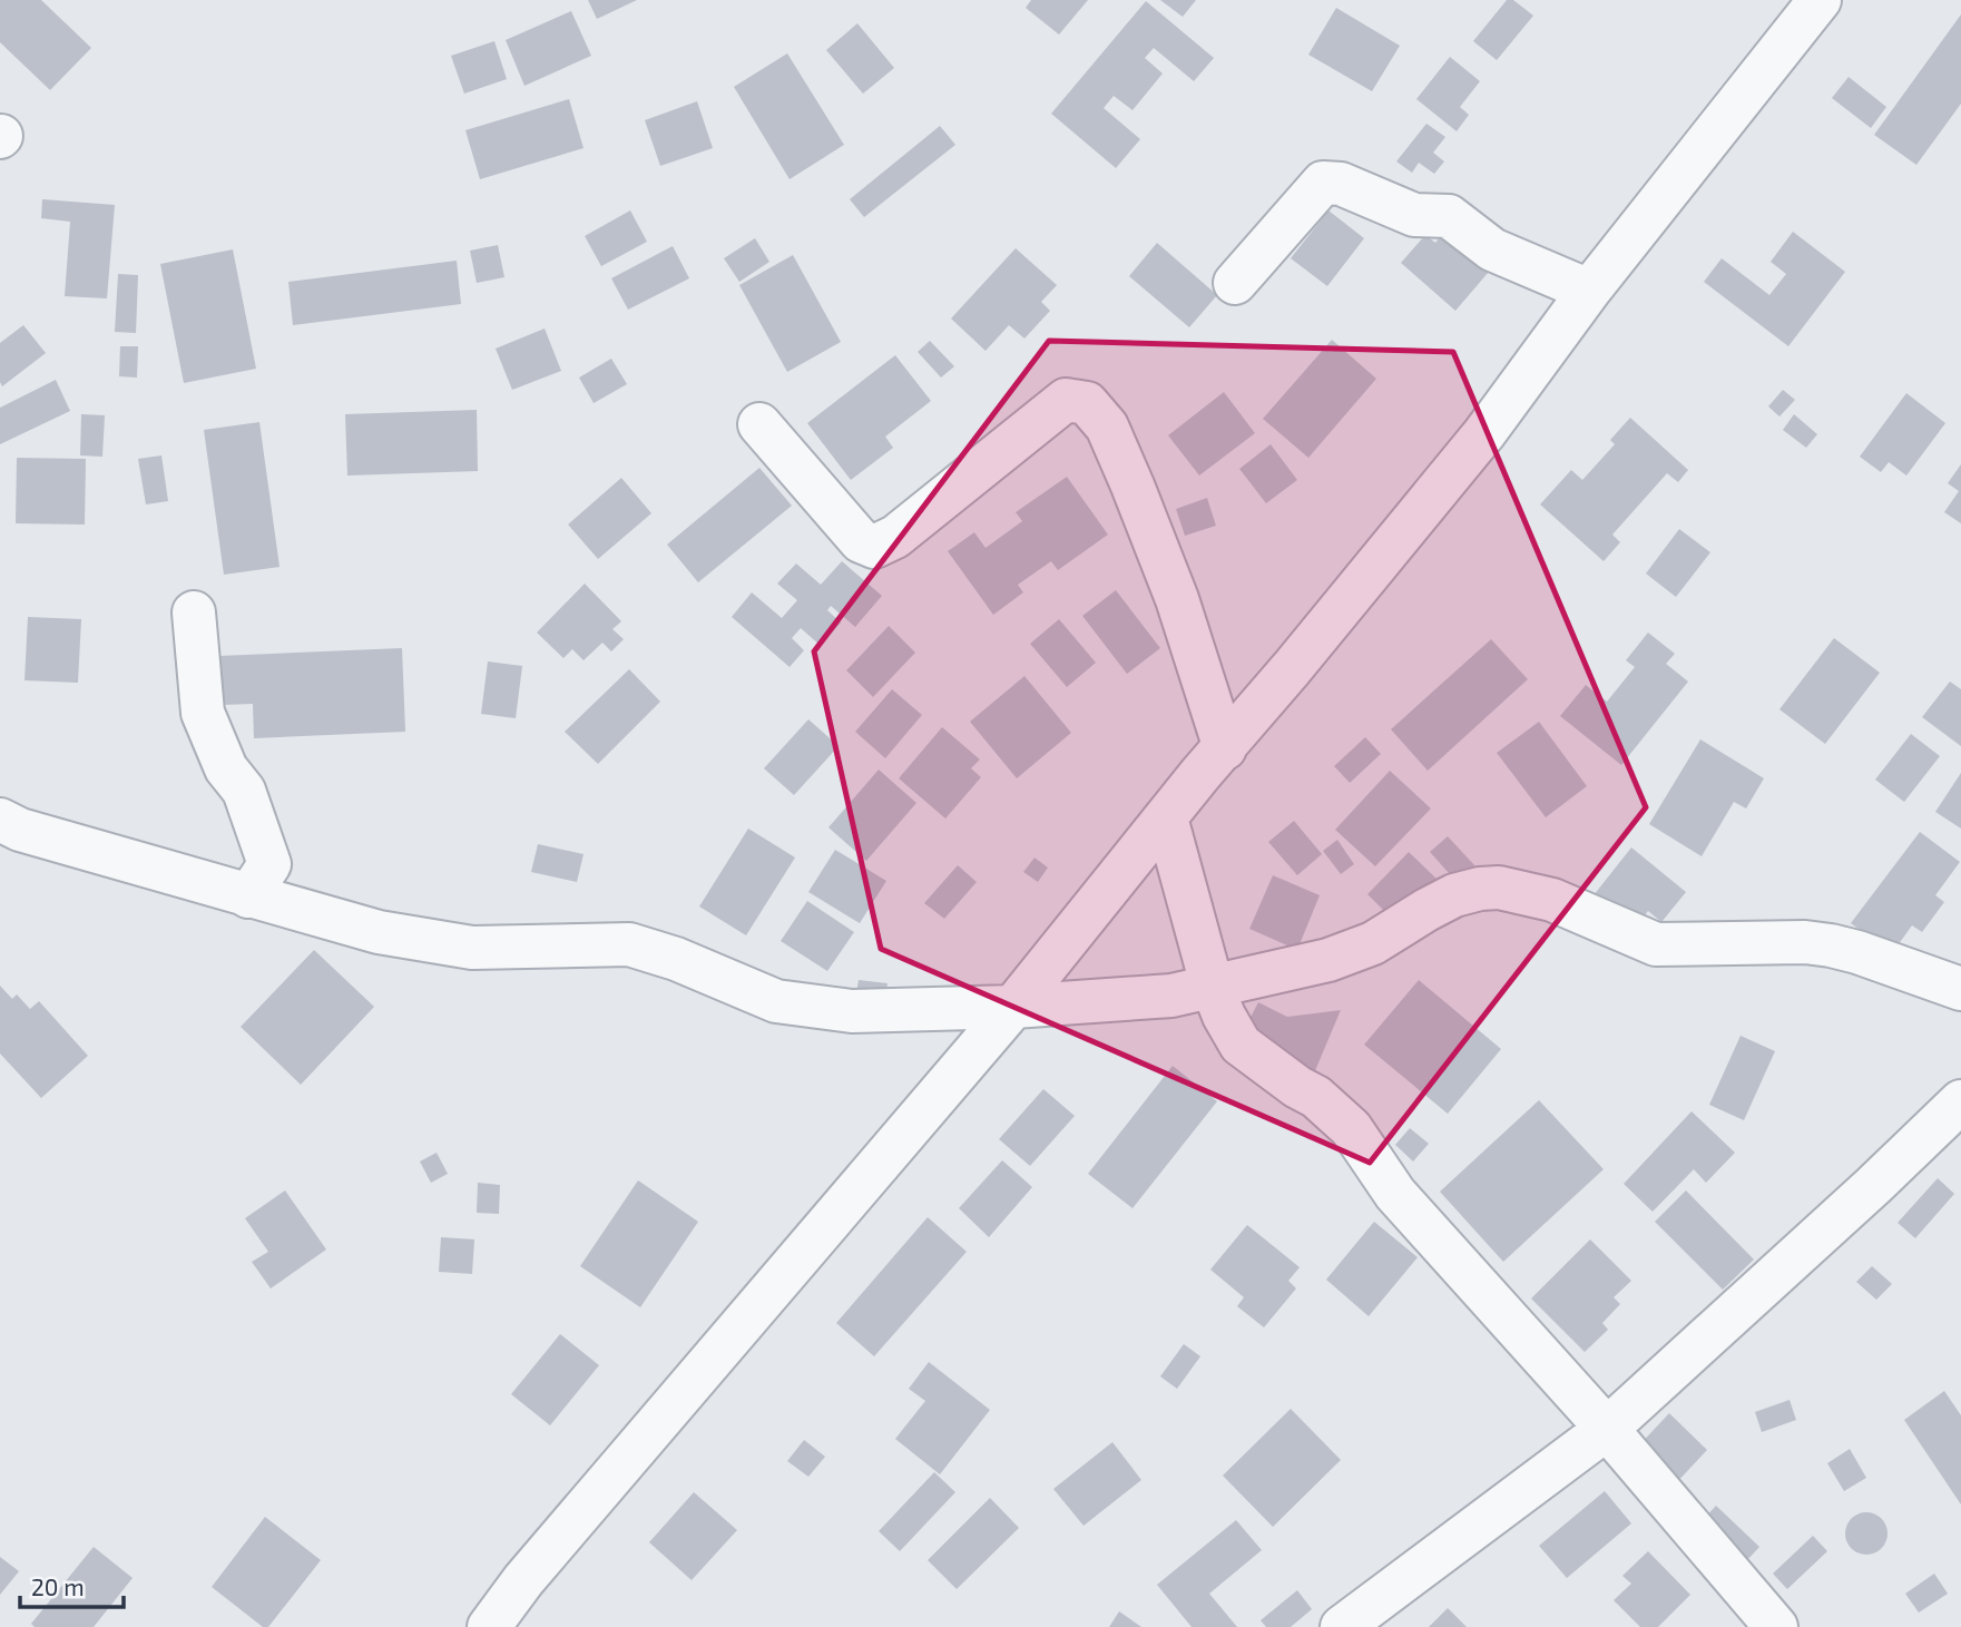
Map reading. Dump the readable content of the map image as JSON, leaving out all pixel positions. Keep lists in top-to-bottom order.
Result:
{
  "scale_bar": "20 m"
}
